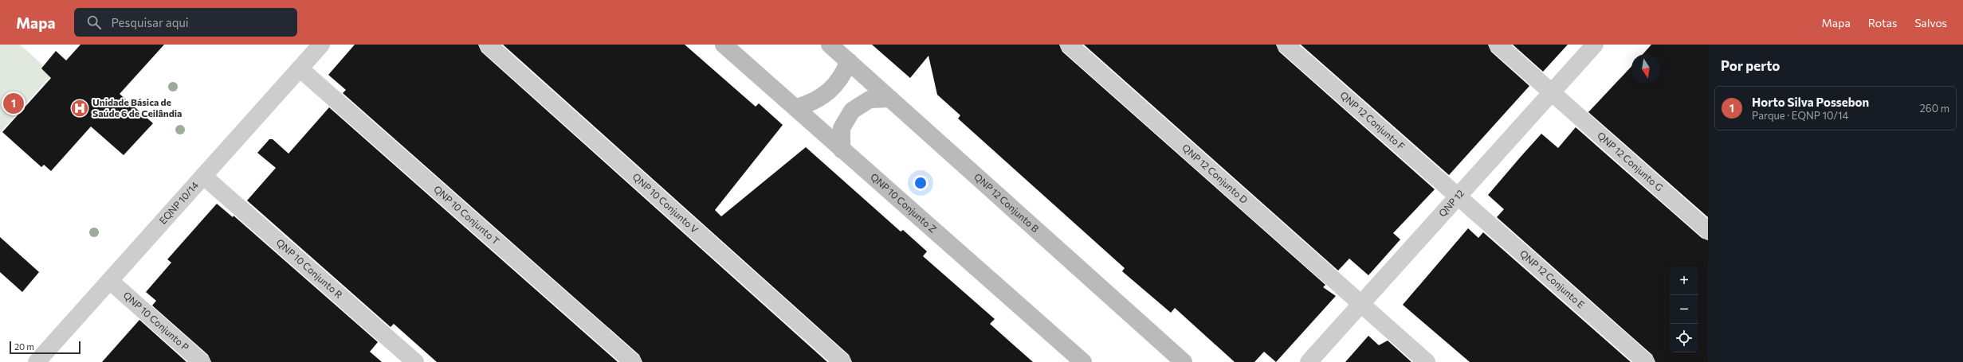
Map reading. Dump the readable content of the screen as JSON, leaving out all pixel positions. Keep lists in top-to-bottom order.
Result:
{
  "streets": {
    "street": [
      "QNP 12 Conjunto F",
      "QNP 12 Conjunto G",
      "QNP 12 Conjunto D",
      "EQNP 10/14",
      "QNP 12 Conjunto B",
      "QNP 10 Conjunto V",
      "QNP 10 Conjunto Z",
      "QNP 12",
      "QNP 10 Conjunto T",
      "QNP 10 Conjunto R",
      "QNP 12 Conjunto E",
      "QNP 10 Conjunto P"
    ]
  },
  "crossings": [
    ["QNP 12 Conjunto F", "QNP 12"],
    ["QNP 12 Conjunto F", "QNP 12 Conjunto E"],
    ["QNP 12 Conjunto G", "QNP 12"],
    ["QNP 12 Conjunto D", "QNP 12"],
    ["EQNP 10/14", "QNP 10 Conjunto T"],
    ["EQNP 10/14", "QNP 10 Conjunto R"],
    ["EQNP 10/14", "QNP 10 Conjunto P"],
    ["QNP 12", "QNP 12 Conjunto E"]
  ],
  "places": {
    "hospital": ["Unidade Básica de Saúde 6 de Ceilândia"]
  },
  "scale_bar": "20 m",
  "north": "bottom",
  "page": {
    "header": "Mapa",
    "search": "Pesquisar aqui",
    "nav": ["Mapa", "Rotas", "Salvos"],
    "heading": "Por perto",
    "list": [
      {
        "mark": "1",
        "name": "Horto Silva Possebon",
        "note": "Parque · EQNP 10/14",
        "value": "260 m"
      }
    ],
    "pins": "1",
    "map_buttons": ["+", "−"],
    "scale": "20 m"
  }
}
